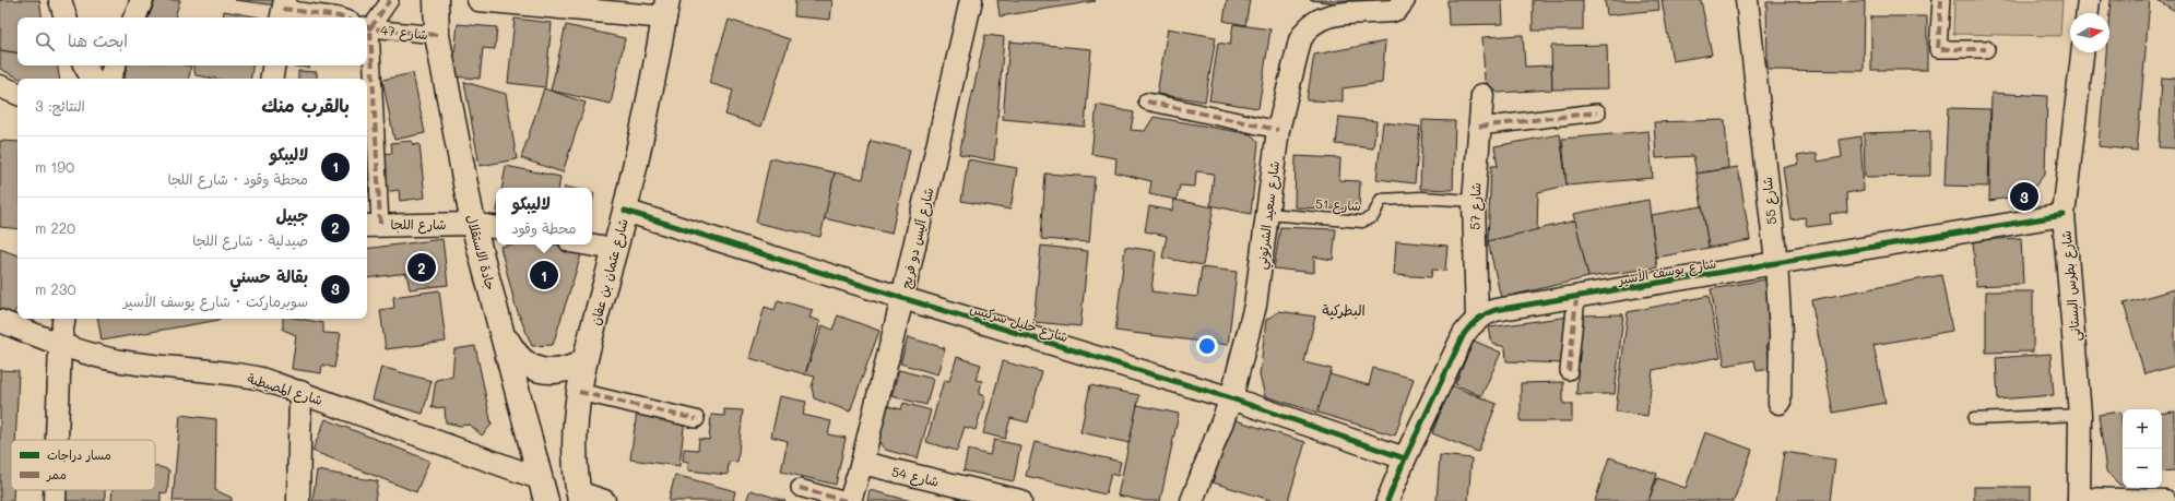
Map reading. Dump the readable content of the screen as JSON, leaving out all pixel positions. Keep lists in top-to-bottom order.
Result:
{
  "streets": {
    "main road": ["جادة الاستقلال", "شارع عثمان بن عفان"],
    "street": [
      "شارع 47",
      "شارع 55",
      "شارع 57",
      "شارع سعيد الشرتوني",
      "شارع اللجا",
      "شارع أليس دو فريج",
      "شارع يوسف الأسير",
      "شارع بطرس البستاني",
      "شارع خليل سركيس",
      "شارع المصيطبة",
      "شارع 54"
    ],
    "lane": ["شارع 51"]
  },
  "crossings": [
    ["شارع 47", "شارع اللجا"],
    ["شارع 47", "جادة الاستقلال"],
    ["شارع 55", "شارع يوسف الأسير"],
    ["شارع 51", "شارع 57"],
    ["شارع 51", "شارع سعيد الشرتوني"],
    ["شارع 57", "شارع يوسف الأسير"],
    ["شارع سعيد الشرتوني", "شارع خليل سركيس"],
    ["شارع اللجا", "جادة الاستقلال"],
    ["شارع أليس دو فريج", "شارع خليل سركيس"],
    ["شارع أليس دو فريج", "شارع 54"],
    ["جادة الاستقلال", "شارع المصيطبة"],
    ["شارع يوسف الأسير", "شارع بطرس البستاني"],
    ["شارع يوسف الأسير", "شارع خليل سركيس"],
    ["شارع عثمان بن عفان", "شارع خليل سركيس"]
  ],
  "districts": ["البطركية"],
  "legend": ["مسار دراجات", "ممر"],
  "north": "right",
  "page": {
    "search": "ابحث هنا",
    "heading": ["بالقرب منك", "النتائج: 3"],
    "list": [
      {
        "mark": "1",
        "name": "لاليبكو",
        "note": "محطة وقود · شارع اللجا",
        "value": "190 m"
      },
      {
        "mark": "2",
        "name": "جبيل",
        "note": "صيدلية · شارع اللجا",
        "value": "220 m"
      },
      {
        "mark": "3",
        "name": "بقالة حسني",
        "note": "سوبرماركت · شارع يوسف الأسير",
        "value": "230 m"
      }
    ],
    "pins": ["3", "2", "1"],
    "popup": ["لاليبكو", "محطة وقود"],
    "map_buttons": ["+", "−"]
  }
}
